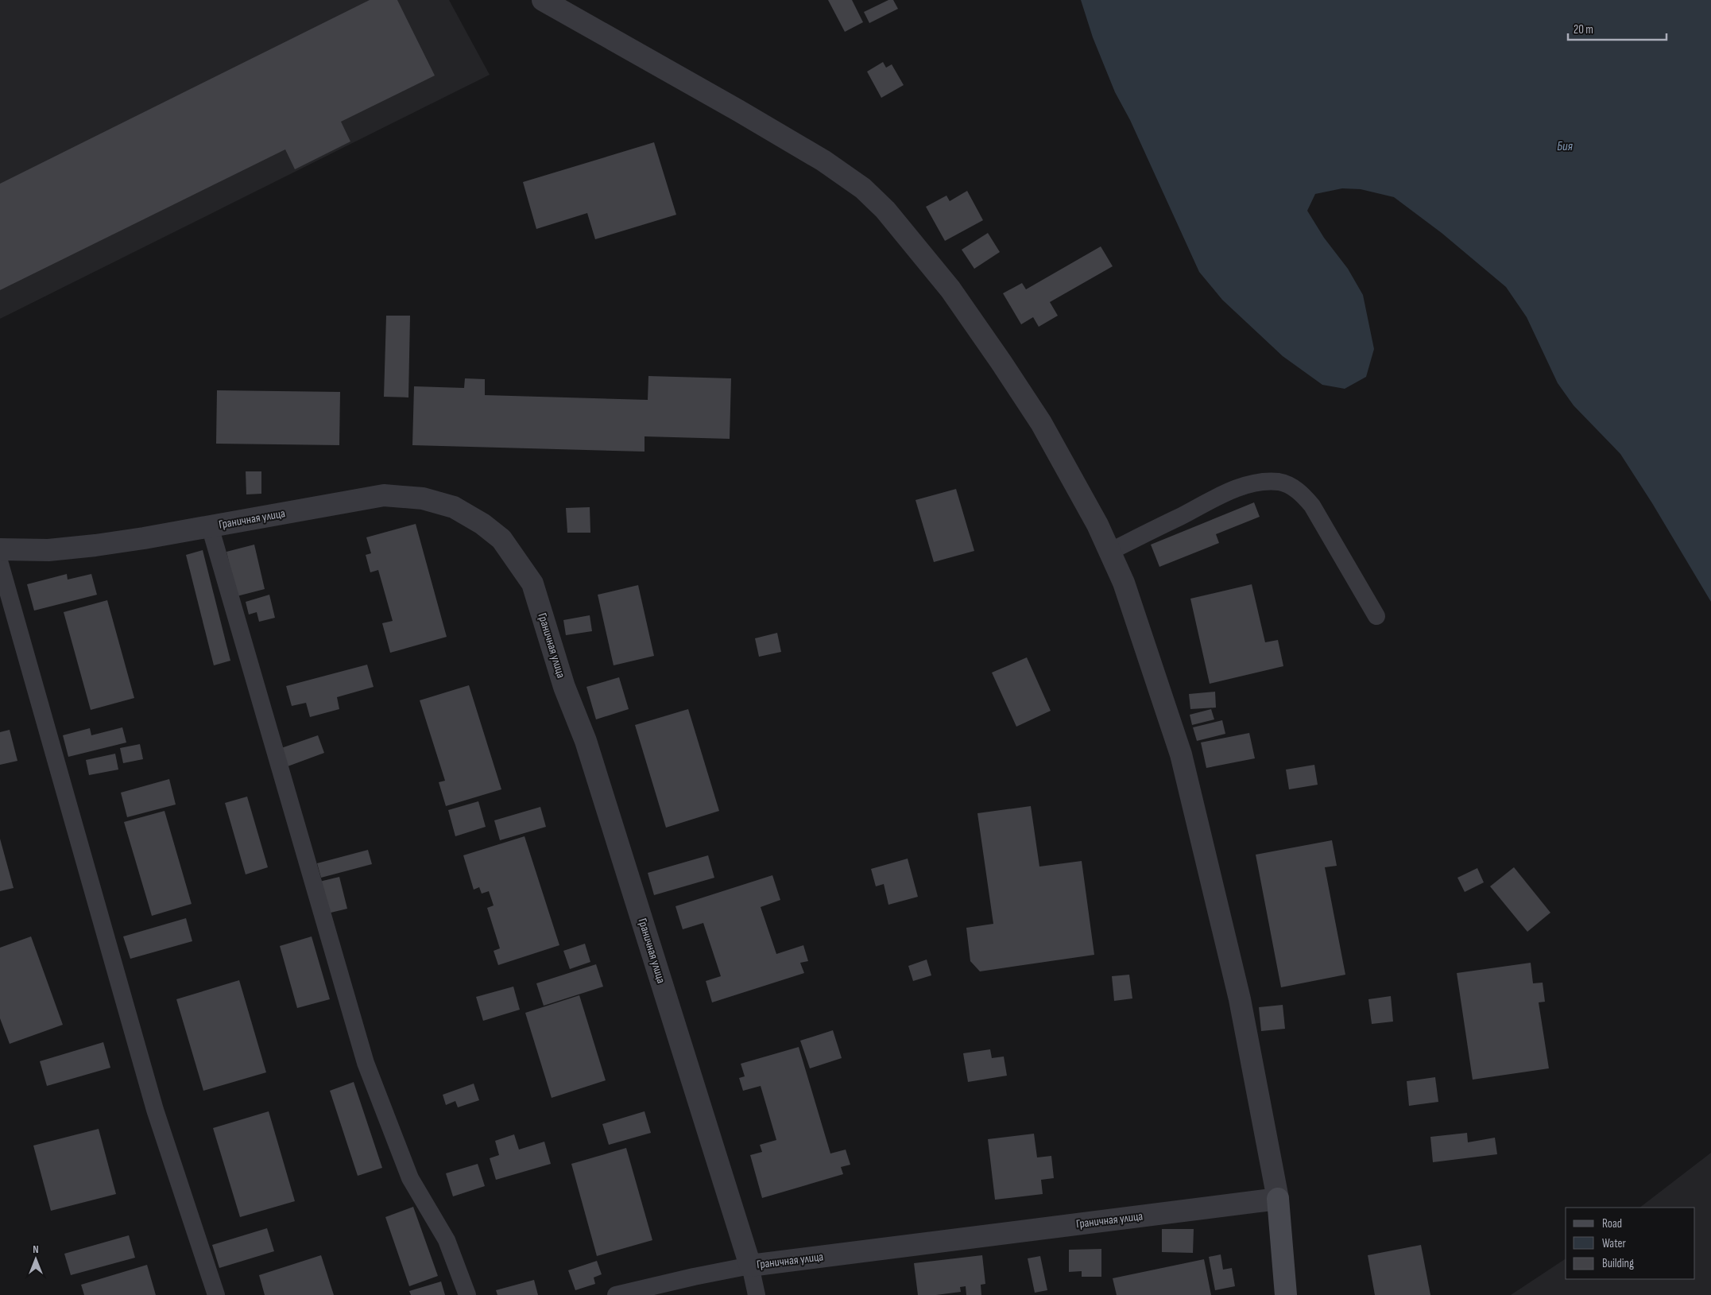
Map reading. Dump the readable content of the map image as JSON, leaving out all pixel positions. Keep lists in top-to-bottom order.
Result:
{
  "streets": {
    "street": ["Граничная улица"]
  },
  "water": ["Бия"],
  "legend": ["Road", "Water", "Building"],
  "scale_bar": "20 m",
  "north": "top"
}
